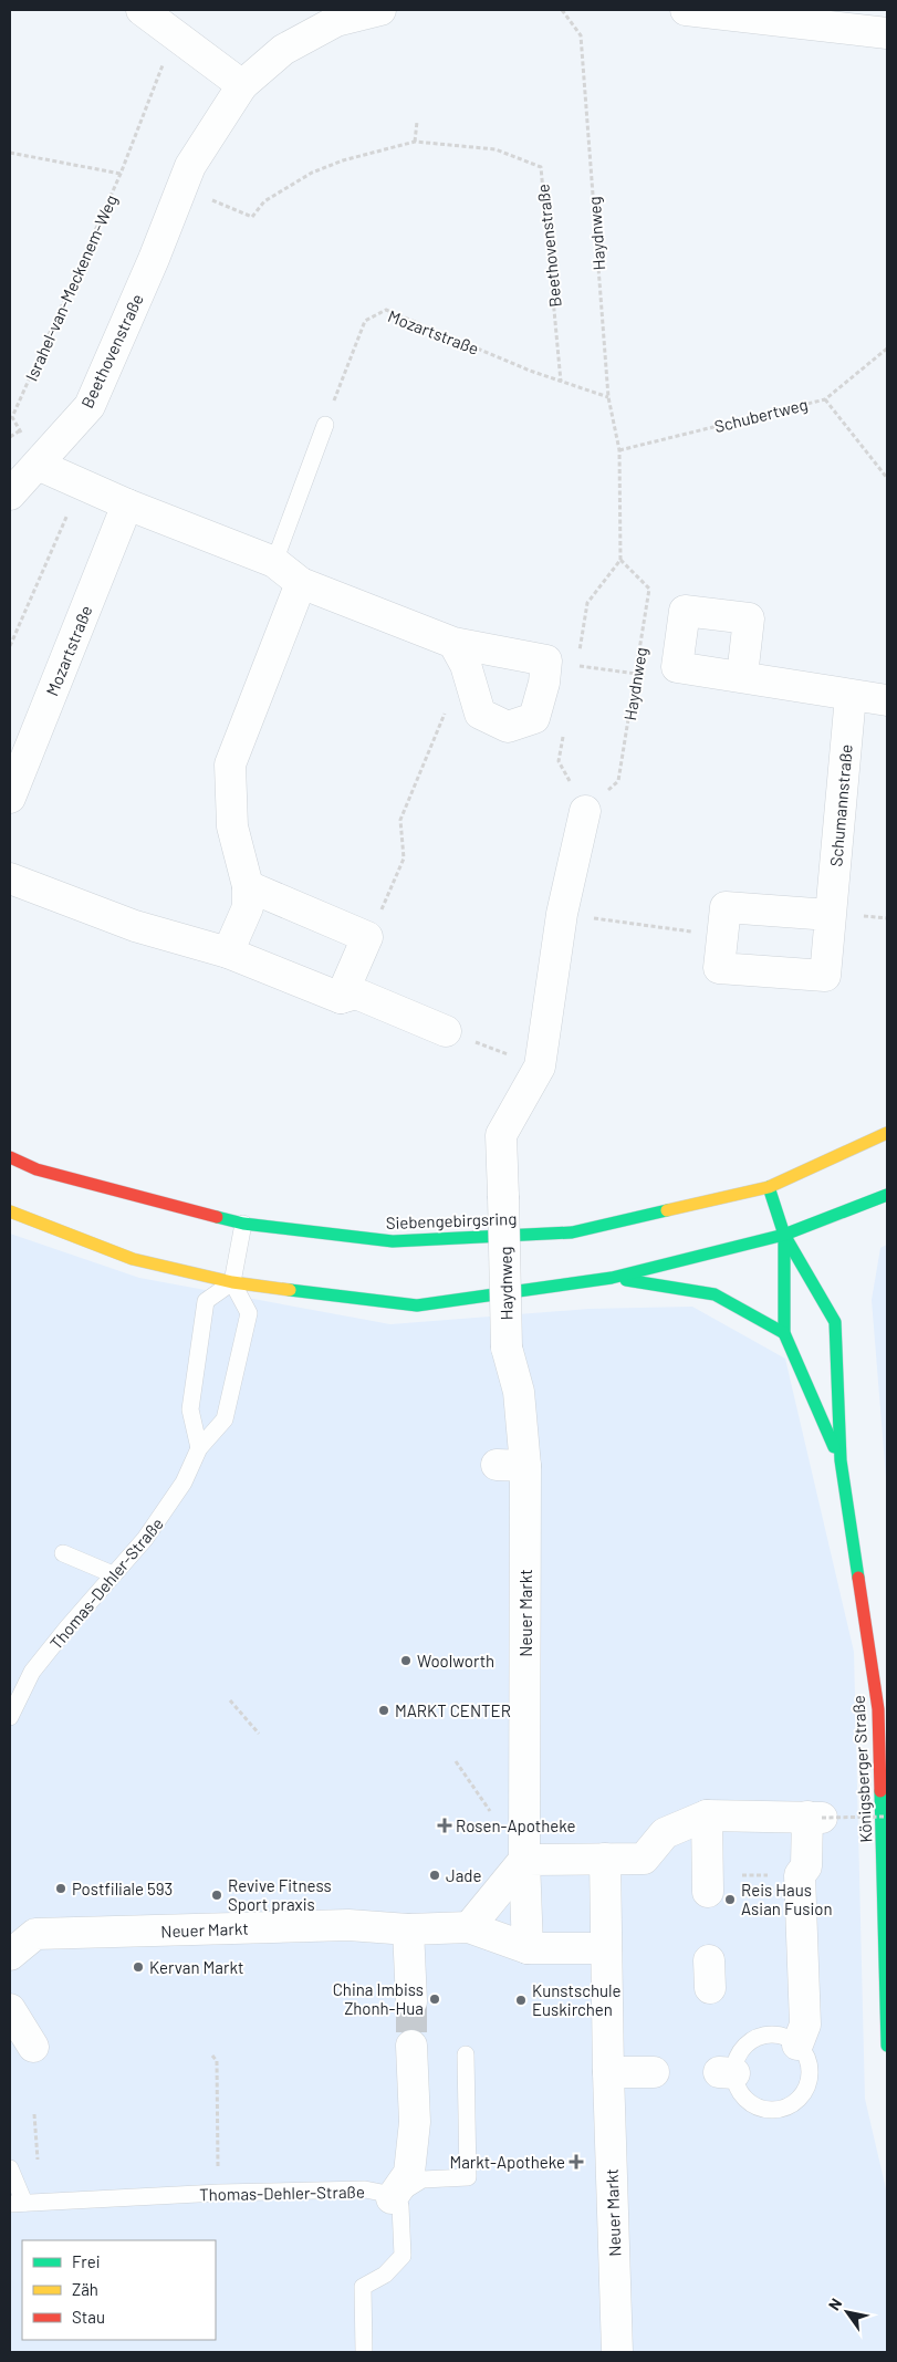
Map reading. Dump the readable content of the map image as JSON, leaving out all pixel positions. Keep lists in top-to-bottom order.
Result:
{
  "streets": {
    "street": [
      "Haydnweg",
      "Beethovenstraße",
      "Mozartstraße",
      "Schumannstraße",
      "Siebengebirgsring",
      "Neuer Markt",
      "Königsberger Straße"
    ],
    "lane": ["Thomas-Dehler-Straße"],
    "path": ["Israhel-van-Meckenem-Weg", "Schubertweg"]
  },
  "crossings": [
    ["Haydnweg", "Mozartstraße"],
    ["Haydnweg", "Schubertweg"],
    ["Haydnweg", "Neuer Markt"],
    ["Beethovenstraße", "Israhel-van-Meckenem-Weg"],
    ["Beethovenstraße", "Mozartstraße"],
    ["Siebengebirgsring", "Königsberger Straße"]
  ],
  "places": {
    "other": [
      "Woolworth",
      "MARKT CENTER",
      "Jade",
      "Postfiliale 593",
      "Revive Fitness Sport praxis",
      "Reis Haus Asian Fusion",
      "Kervan Markt",
      "China Imbiss Zhonh-Hua",
      "Kunstschule Euskirchen"
    ],
    "health": ["Rosen-Apotheke", "Markt-Apotheke"]
  },
  "legend": ["Frei", "Zäh", "Stau"],
  "north": "top left"
}
